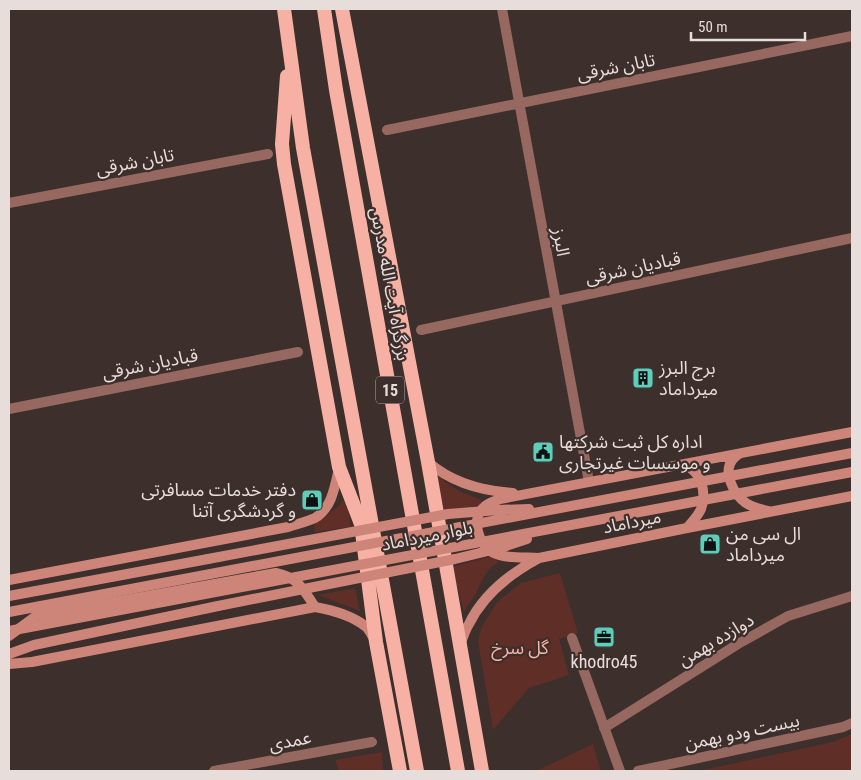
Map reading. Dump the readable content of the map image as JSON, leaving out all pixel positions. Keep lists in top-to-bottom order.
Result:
{
  "streets": {
    "highway": ["بزرگراه آیت الله مدرس", "15"],
    "main road": ["میرداماد", "بلوار میرداماد"],
    "street": [
      "تابان شرقی",
      "البرز",
      "قبادیان شرقی",
      "دوازده بهمن",
      "بیست ودو بهمن",
      "عمدی"
    ]
  },
  "crossings": [
    ["تابان شرقی", "البرز"],
    ["البرز", "قبادیان شرقی"]
  ],
  "parks": ["گل سرخ"],
  "places": {
    "building": ["برج البرز میرداماد"],
    "public building": ["اداره کل ثبت شرکتها و موسسات غیرتجاری"],
    "shop": ["دفتر خدمات مسافرتی و گردشگری آتنا", "ال سی من میرداماد"],
    "office": ["khodro45"]
  },
  "scale_bar": "50 m"
}
